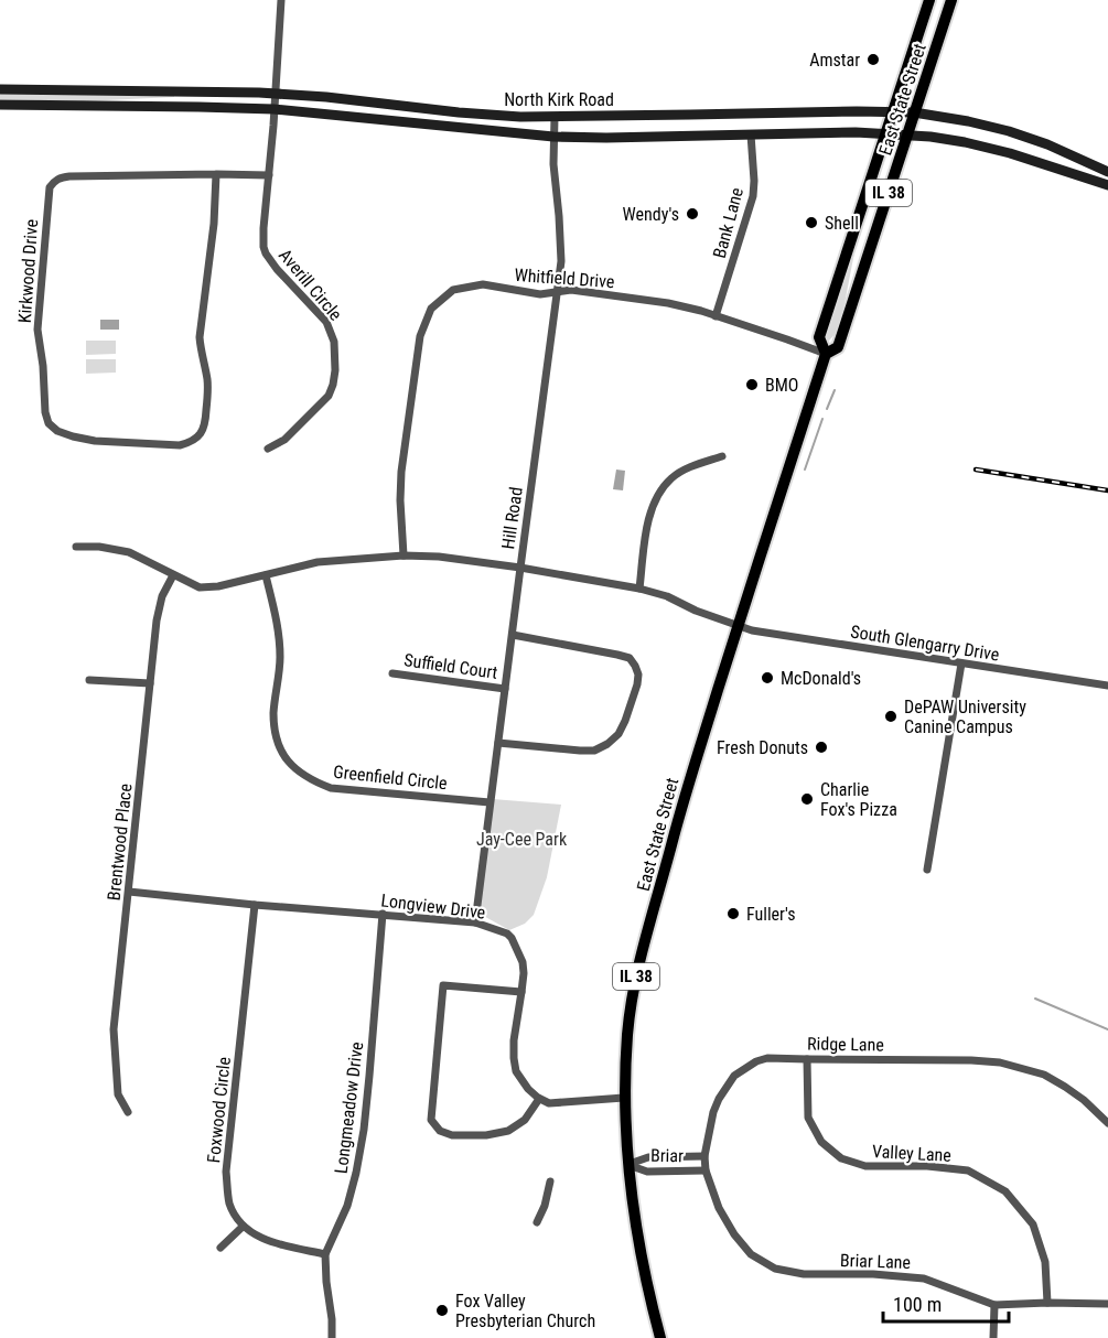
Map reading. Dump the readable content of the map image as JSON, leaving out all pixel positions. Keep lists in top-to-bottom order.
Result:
{
  "streets": {
    "main road": ["North Kirk Road", "East State Street", "IL 38"],
    "street": [
      "Bank Lane",
      "Kirkwood Drive",
      "Whitfield Drive",
      "Averill Circle",
      "Hill Road",
      "South Glengarry Drive",
      "Suffield Court",
      "Greenfield Circle",
      "Brentwood Place",
      "Longview Drive",
      "Ridge Lane",
      "Longmeadow Drive",
      "Foxwood Circle",
      "Valley Lane",
      "Briar",
      "Briar Lane"
    ]
  },
  "crossings": [
    ["North Kirk Road", "East State Street"],
    ["North Kirk Road", "Bank Lane"],
    ["North Kirk Road", "Averill Circle"],
    ["North Kirk Road", "Hill Road"],
    ["East State Street", "Whitfield Drive"],
    ["East State Street", "South Glengarry Drive"],
    ["East State Street", "Briar"],
    ["Bank Lane", "Whitfield Drive"],
    ["Kirkwood Drive", "Averill Circle"],
    ["Whitfield Drive", "Hill Road"],
    ["Whitfield Drive", "South Glengarry Drive"],
    ["Hill Road", "South Glengarry Drive"],
    ["Hill Road", "Suffield Court"],
    ["Hill Road", "Greenfield Circle"],
    ["Hill Road", "Longview Drive"],
    ["South Glengarry Drive", "Greenfield Circle"],
    ["South Glengarry Drive", "Brentwood Place"],
    ["Brentwood Place", "Longview Drive"],
    ["Longview Drive", "Longmeadow Drive"],
    ["Longview Drive", "Foxwood Circle"],
    ["Ridge Lane", "Valley Lane"],
    ["Ridge Lane", "Briar Lane"],
    ["Valley Lane", "Briar Lane"],
    ["Briar", "Briar Lane"]
  ],
  "parks": ["Jay-Cee Park"],
  "places": [
    "Amstar",
    "Wendy's",
    "Shell",
    "BMO",
    "McDonald's",
    "DePAW University Canine Campus",
    "Fresh Donuts",
    "Charlie Fox's Pizza",
    "Fuller's",
    "Fox Valley Presbyterian Church"
  ],
  "scale_bar": "100 m"
}
